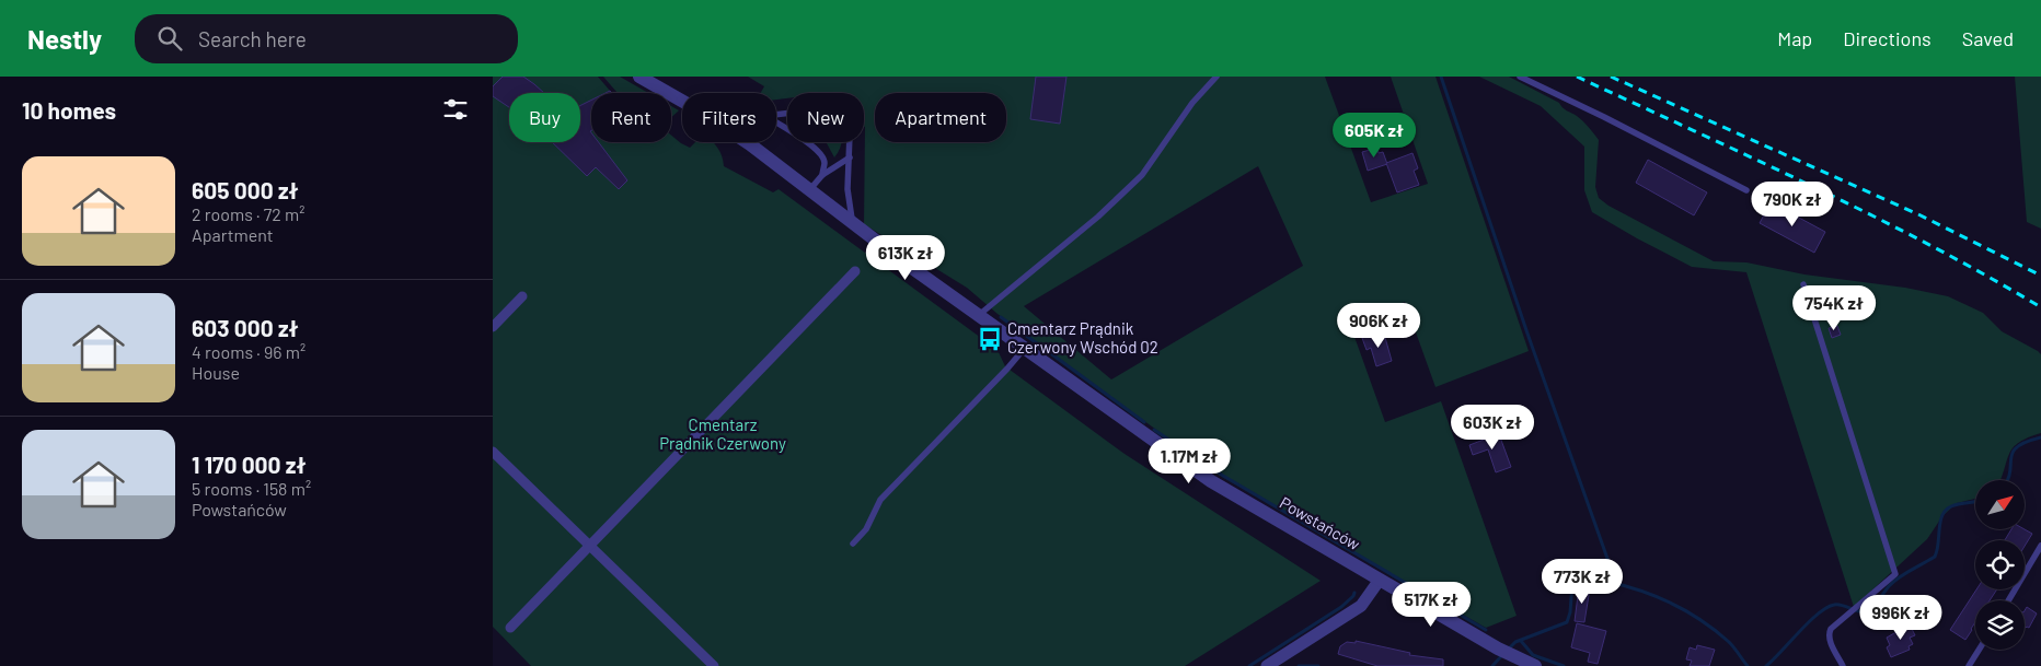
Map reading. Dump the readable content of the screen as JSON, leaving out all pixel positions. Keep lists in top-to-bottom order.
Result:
{
  "streets": {
    "street": ["Powstańców"]
  },
  "parks": ["Cmentarz Prądnik Czerwony"],
  "places": {
    "bus stop": ["Cmentarz Prądnik Czerwony Wschód 02"]
  },
  "north": "top right",
  "page": {
    "header": "Nestly",
    "search": "Search here",
    "nav": ["Map", "Directions", "Saved"],
    "heading": "10 homes",
    "chip": [
      "Buy",
      "Rent",
      "Filters",
      "New",
      "Apartment"
    ],
    "price": [
      "605K zł",
      "790K zł",
      "613K zł",
      "754K zł",
      "906K zł",
      "603K zł",
      "1.17M zł",
      "773K zł",
      "517K zł",
      "996K zł"
    ],
    "list": [
      {
        "name": "605 000 zł",
        "note": "2 rooms · 72 m² · Apartment"
      },
      {
        "name": "603 000 zł",
        "note": "4 rooms · 96 m² · House"
      },
      {
        "name": "1 170 000 zł",
        "note": "5 rooms · 158 m² · Powstańców"
      }
    ]
  }
}
